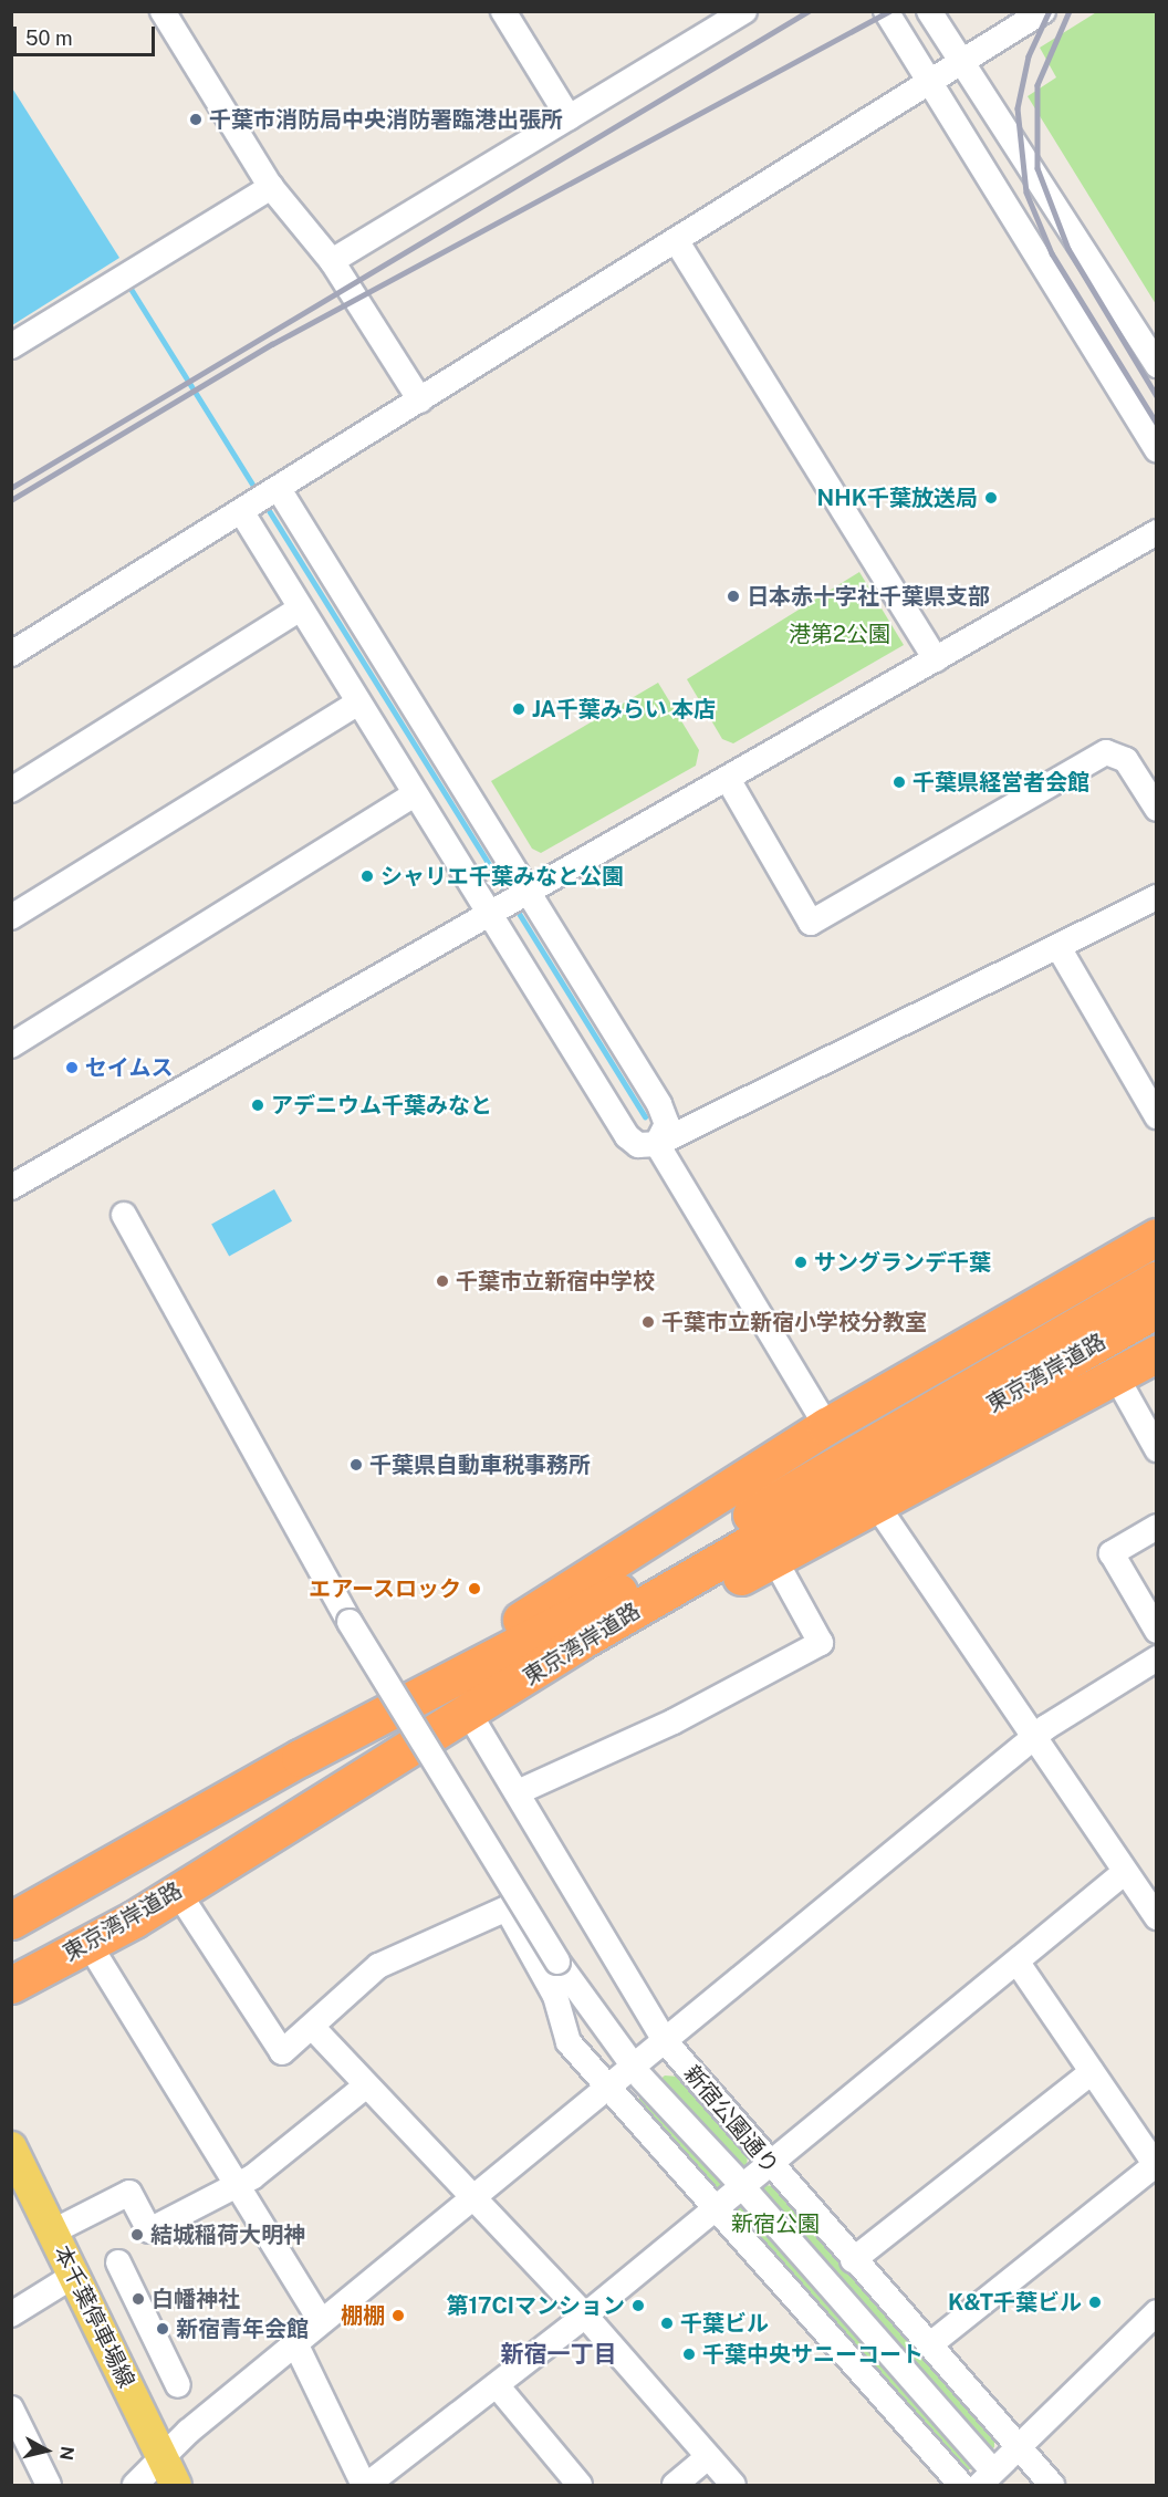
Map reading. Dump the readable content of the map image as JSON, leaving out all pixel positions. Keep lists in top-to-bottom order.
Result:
{
  "streets": {
    "highway": ["東京湾岸道路"],
    "main road": ["本千葉停車場線"],
    "street": ["新宿公園通り"]
  },
  "crossings": [
    ["東京湾岸道路", "新宿公園通り"]
  ],
  "districts": ["新宿一丁目"],
  "parks": ["港第2公園", "新宿公園"],
  "places": [
    "千葉市消防局中央消防署臨港出張所",
    "NHK千葉放送局",
    "日本赤十字社千葉県支部",
    "JA千葉みらい 本店",
    "千葉県経営者会館",
    "シャリエ千葉みなと公園",
    "セイムス",
    "アデニウム千葉みなと",
    "サングランデ千葉",
    "千葉市立新宿中学校",
    "千葉市立新宿小学校分教室",
    "千葉県自動車税事務所",
    "エアースロック",
    "結城稲荷大明神",
    "白幡神社",
    "K&T千葉ビル",
    "第17CIマンション",
    "棚棚",
    "千葉ビル",
    "新宿青年会館",
    "千葉中央サニーコート"
  ],
  "scale_bar": "50 m",
  "north": "right"
}
